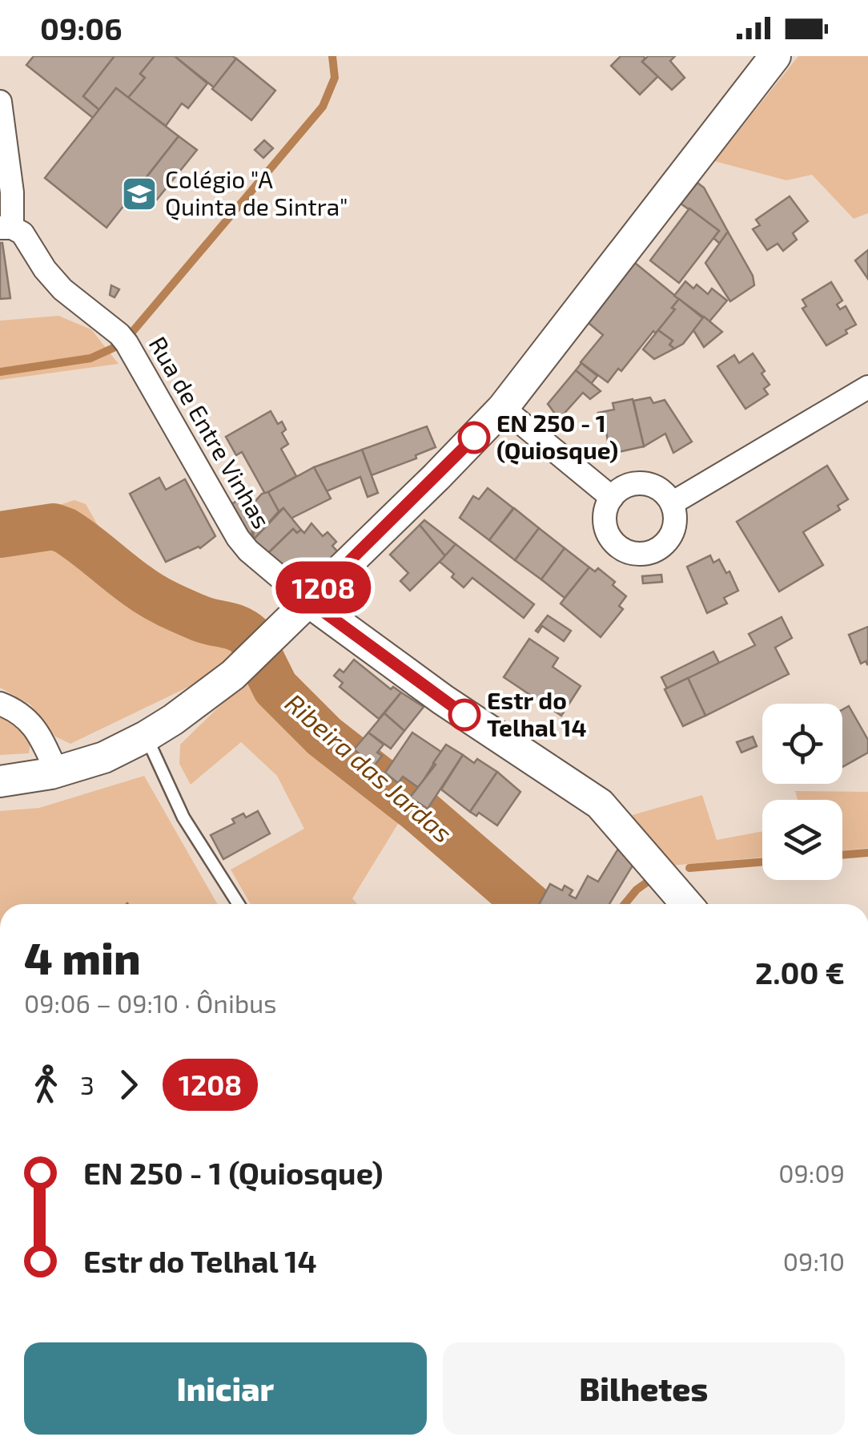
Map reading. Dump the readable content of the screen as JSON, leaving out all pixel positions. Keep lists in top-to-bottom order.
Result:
{
  "streets": {
    "street": ["Rua de Entre Vinhas"]
  },
  "water": ["Ribeira das Jardas"],
  "places": {
    "school or university": ["Colégio \"A Quinta de Sintra\""],
    "other": ["EN 250 - 1 (Quiosque)", "Estr do Telhal 14"]
  },
  "lines": ["bus line 1208"],
  "page": {
    "status": "09:06",
    "on_map": "1208",
    "heading": ["4 min", "09:06 – 09:10 · Ônibus", "2.00 €"],
    "legs": ["3", "1208"],
    "list": [
      {
        "name": "EN 250 - 1 (Quiosque)",
        "value": "09:09"
      },
      {
        "name": "Estr do Telhal 14",
        "value": "09:10"
      }
    ],
    "buttons": ["Iniciar", "Bilhetes"]
  }
}
